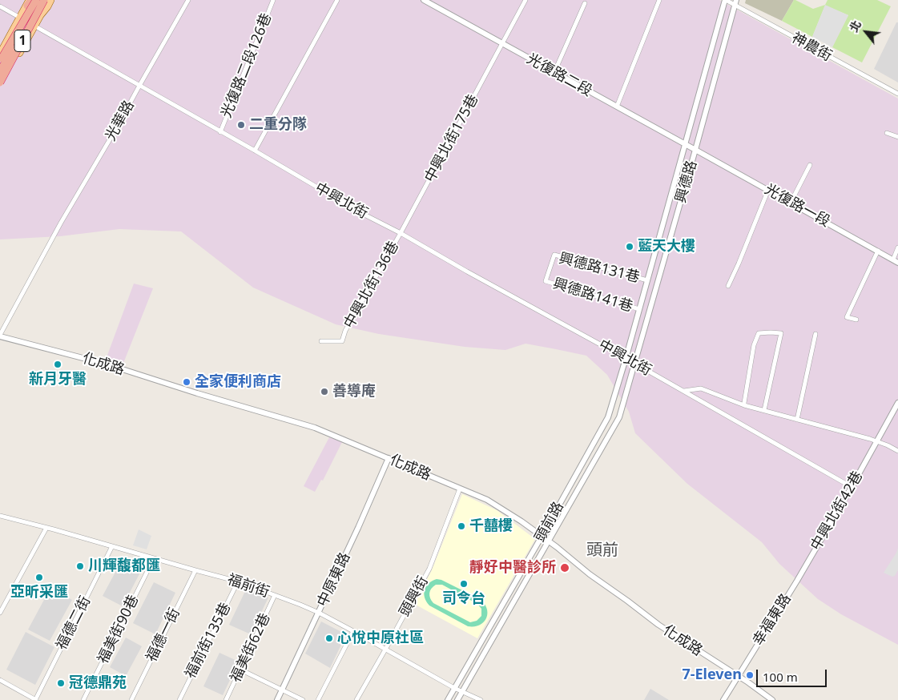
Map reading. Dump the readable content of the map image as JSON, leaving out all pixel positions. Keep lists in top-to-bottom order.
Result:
{
  "streets": {
    "highway": ["1"],
    "street": [
      "神農街",
      "光復路二段126巷",
      "光復路二段",
      "光華路",
      "中興北街175巷",
      "興德路",
      "中興北街",
      "光復路一段",
      "興德路131巷",
      "中興北街136巷",
      "興德路141巷",
      "化成路",
      "中興北街42巷",
      "頭前路",
      "中原東路",
      "福前街",
      "頭興街",
      "幸福東路",
      "福德二街",
      "福美街90巷",
      "福德一街",
      "福前街135巷",
      "福美街62巷"
    ]
  },
  "crossings": [
    ["1", "中興北街"],
    ["神農街", "興德路"],
    ["光復路二段126巷", "中興北街"],
    ["光復路二段", "中興北街175巷"],
    ["光復路二段", "興德路"],
    ["光復路二段", "光復路一段"],
    ["光華路", "中興北街"],
    ["光華路", "化成路"],
    ["中興北街175巷", "中興北街"],
    ["中興北街175巷", "中興北街136巷"],
    ["興德路", "中興北街"],
    ["興德路", "光復路一段"],
    ["興德路", "興德路131巷"],
    ["興德路", "興德路141巷"],
    ["興德路", "頭前路"],
    ["中興北街", "中興北街136巷"],
    ["中興北街", "中興北街42巷"],
    ["中興北街", "頭前路"],
    ["興德路131巷", "興德路141巷"],
    ["化成路", "頭前路"],
    ["化成路", "中原東路"],
    ["化成路", "頭興街"],
    ["化成路", "幸福東路"],
    ["中興北街42巷", "幸福東路"],
    ["頭前路", "福前街"],
    ["中原東路", "福前街"],
    ["福前街", "頭興街"],
    ["福前街", "福德二街"],
    ["福前街", "福美街90巷"],
    ["福前街", "福德一街"],
    ["福前街", "福前街135巷"],
    ["福前街", "福美街62巷"]
  ],
  "districts": ["頭前"],
  "places": [
    "二重分隊",
    "藍天大樓",
    "新月牙醫",
    "全家便利商店",
    "善導庵",
    "千囍樓",
    "川輝馥都匯",
    "靜好中醫診所",
    "亞昕采匯",
    "司令台",
    "心悅中原社區",
    "7-Eleven",
    "冠德鼎苑"
  ],
  "scale_bar": "100 m",
  "north": "top left"
}
